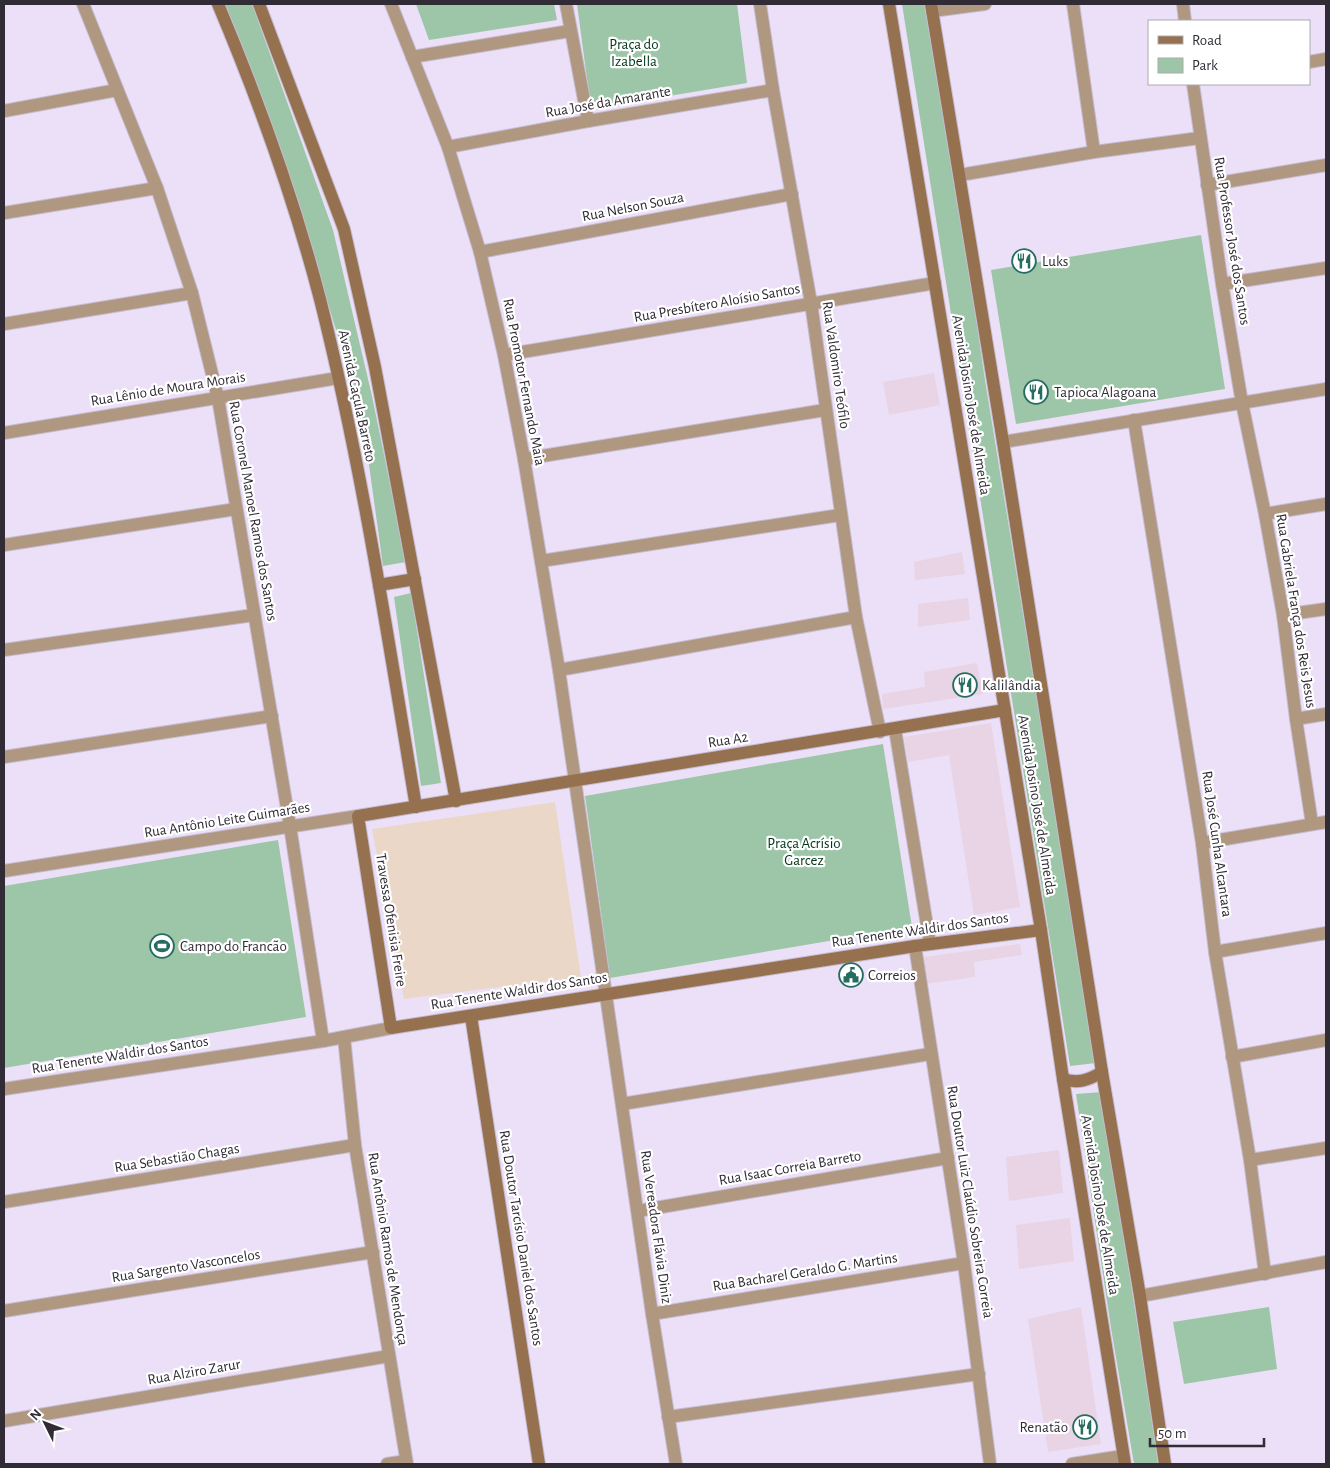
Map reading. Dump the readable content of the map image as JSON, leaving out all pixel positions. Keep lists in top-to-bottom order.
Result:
{
  "streets": {
    "street": [
      "Rua José da Amarante",
      "Rua Nelson Souza",
      "Rua Professor José dos Santos",
      "Rua Presbítero Aloísio Santos",
      "Rua Valdomiro Teófilo",
      "Rua Promotor Fernando Maia",
      "Rua Lênio de Moura Morais",
      "Avenida Caçula Barreto",
      "Avenida Josino José de Almeida",
      "Rua Coronel Manoel Ramos dos Santos",
      "Rua Gabriela França dos Reis Jesus",
      "Rua A2",
      "Rua Antônio Leite Guimarães",
      "Rua José Cunha Alcantara",
      "Travessa Ofenisia Freire",
      "Rua Tenente Waldir dos Santos",
      "Rua Sebastião Chagas",
      "Rua Isaac Correia Barreto",
      "Rua Doutor Luiz Claúdio Sobreira Correia",
      "Rua Vereadora Flávia Diniz",
      "Rua Doutor Tarcísio Daniel dos Santos",
      "Rua Antônio Ramos de Mendonça",
      "Rua Sargento Vasconcelos",
      "Rua Bacharel Geraldo G. Martins",
      "Rua Alziro Zarur"
    ]
  },
  "crossings": [
    ["Rua José da Amarante", "Rua Valdomiro Teófilo"],
    ["Rua José da Amarante", "Rua Promotor Fernando Maia"],
    ["Rua Nelson Souza", "Rua Valdomiro Teófilo"],
    ["Rua Nelson Souza", "Rua Promotor Fernando Maia"],
    ["Rua Professor José dos Santos", "Rua Gabriela França dos Reis Jesus"],
    ["Rua Presbítero Aloísio Santos", "Rua Valdomiro Teófilo"],
    ["Rua Presbítero Aloísio Santos", "Rua Promotor Fernando Maia"],
    ["Rua Presbítero Aloísio Santos", "Avenida Josino José de Almeida"],
    ["Rua Valdomiro Teófilo", "Rua A2"],
    ["Rua Promotor Fernando Maia", "Rua A2"],
    ["Rua Promotor Fernando Maia", "Rua Tenente Waldir dos Santos"],
    ["Rua Promotor Fernando Maia", "Rua Vereadora Flávia Diniz"],
    ["Rua Lênio de Moura Morais", "Avenida Caçula Barreto"],
    ["Rua Lênio de Moura Morais", "Rua Coronel Manoel Ramos dos Santos"],
    ["Avenida Caçula Barreto", "Rua A2"],
    ["Avenida Caçula Barreto", "Rua Antônio Leite Guimarães"],
    ["Avenida Josino José de Almeida", "Rua A2"],
    ["Avenida Josino José de Almeida", "Rua Tenente Waldir dos Santos"],
    ["Rua Coronel Manoel Ramos dos Santos", "Rua Antônio Leite Guimarães"],
    ["Rua Coronel Manoel Ramos dos Santos", "Rua Tenente Waldir dos Santos"],
    ["Rua A2", "Rua Antônio Leite Guimarães"],
    ["Rua Antônio Leite Guimarães", "Travessa Ofenisia Freire"],
    ["Travessa Ofenisia Freire", "Rua Tenente Waldir dos Santos"],
    ["Rua Tenente Waldir dos Santos", "Rua Doutor Luiz Claúdio Sobreira Correia"],
    ["Rua Tenente Waldir dos Santos", "Rua Vereadora Flávia Diniz"],
    ["Rua Tenente Waldir dos Santos", "Rua Doutor Tarcísio Daniel dos Santos"],
    ["Rua Tenente Waldir dos Santos", "Rua Antônio Ramos de Mendonça"],
    ["Rua Sebastião Chagas", "Rua Antônio Ramos de Mendonça"],
    ["Rua Isaac Correia Barreto", "Rua Doutor Luiz Claúdio Sobreira Correia"],
    ["Rua Isaac Correia Barreto", "Rua Vereadora Flávia Diniz"],
    ["Rua Doutor Luiz Claúdio Sobreira Correia", "Rua Bacharel Geraldo G. Martins"],
    ["Rua Vereadora Flávia Diniz", "Rua Bacharel Geraldo G. Martins"],
    ["Rua Antônio Ramos de Mendonça", "Rua Sargento Vasconcelos"],
    ["Rua Antônio Ramos de Mendonça", "Rua Alziro Zarur"]
  ],
  "parks": ["Praça do Izabella", "Praça Acrísio Garcez"],
  "places": {
    "restaurant": [
      "Luks",
      "Tapioca Alagoana",
      "Kalilândia",
      "Renatão"
    ],
    "sports": ["Campo do Francão"],
    "public building": ["Correios"]
  },
  "legend": ["Road", "Park"],
  "scale_bar": "50 m",
  "north": "top left"
}
